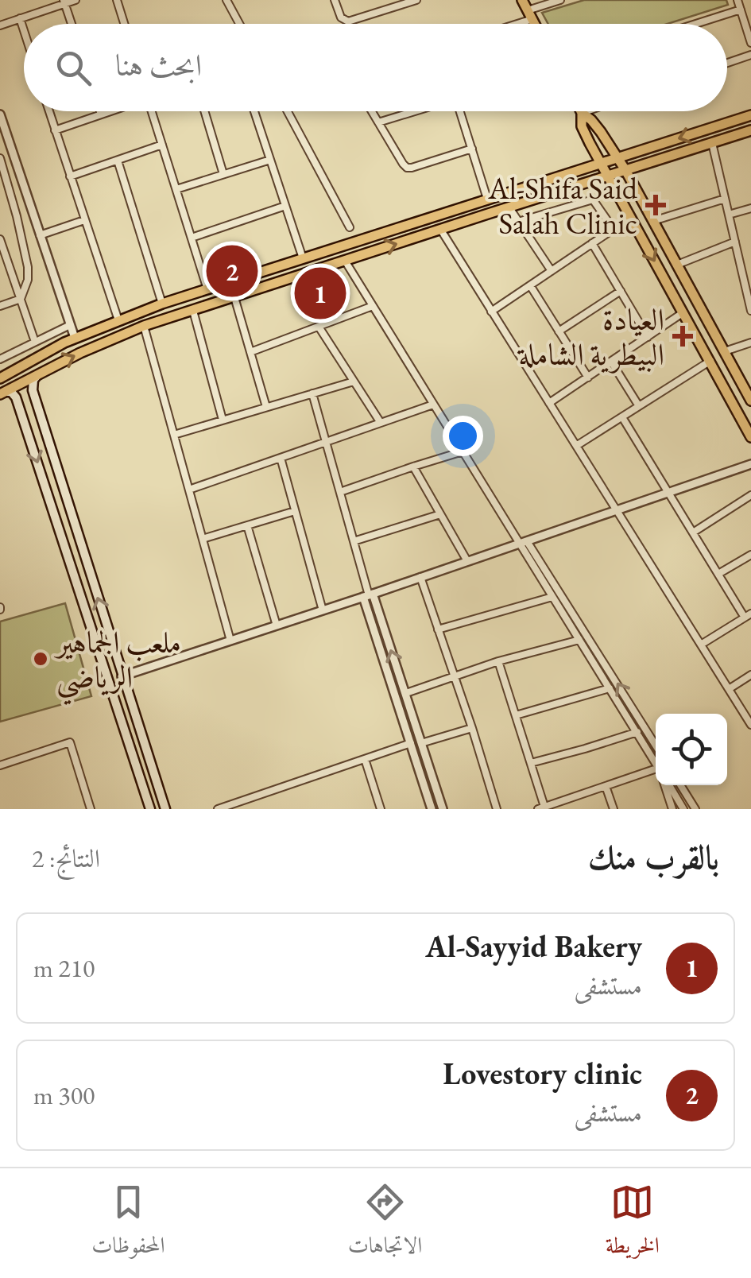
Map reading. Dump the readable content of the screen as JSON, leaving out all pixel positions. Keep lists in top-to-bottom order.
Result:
{
  "places": {
    "health": ["Al-Shifa Said Salah Clinic", "العيادة البيطرية الشاملة"],
    "other": ["ملعب الجماهير الرياضي"]
  },
  "page": {
    "search": "ابحث هنا",
    "pins": ["2", "1"],
    "heading": ["بالقرب منك", "النتائج: 2"],
    "list": [
      {
        "mark": "1",
        "name": "Al-Sayyid Bakery",
        "note": "مستشفى",
        "value": "210 m"
      },
      {
        "mark": "2",
        "name": "Lovestory clinic",
        "note": "مستشفى",
        "value": "300 m"
      }
    ],
    "nav": ["الخريطة", "الاتجاهات", "المحفوظات"]
  }
}
